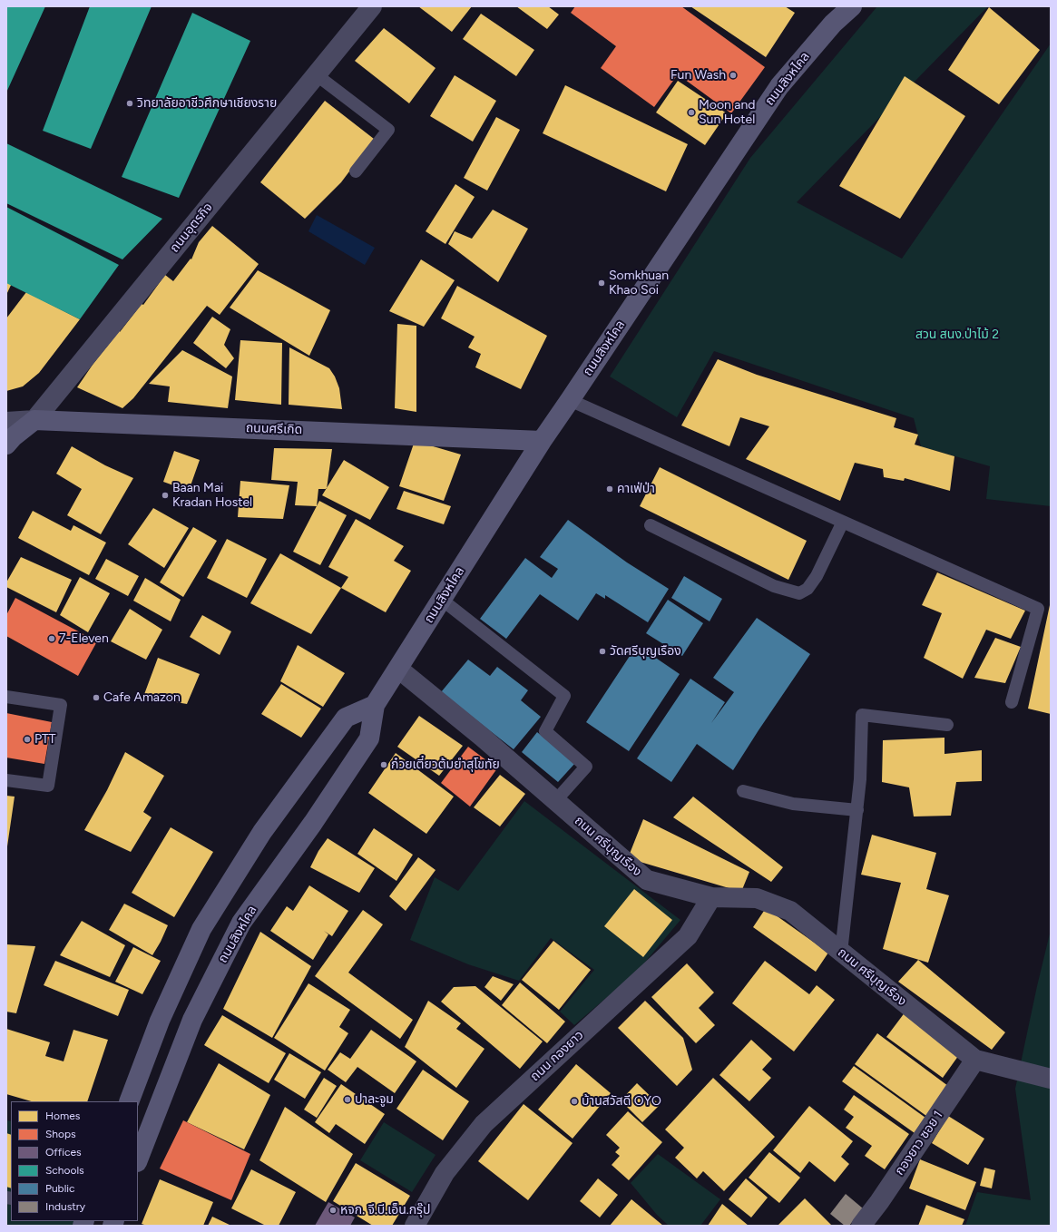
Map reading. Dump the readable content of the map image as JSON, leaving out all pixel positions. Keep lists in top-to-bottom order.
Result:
{
  "streets": {
    "main road": ["ถนนสิงหไคล", "ถนนอุตรกิจ", "ถนนศรีเกิด"],
    "street": ["ถนน ศรีบุญเรือง", "ถนน กองยาว", "กองยาว ซอย 1"]
  },
  "crossings": [
    ["ถนนสิงหไคล", "ถนนศรีเกิด"],
    ["ถนนสิงหไคล", "ถนน ศรีบุญเรือง"],
    ["ถนนอุตรกิจ", "ถนนศรีเกิด"],
    ["ถนน ศรีบุญเรือง", "ถนน กองยาว"],
    ["ถนน ศรีบุญเรือง", "กองยาว ซอย 1"]
  ],
  "parks": ["สวน สนง.ป่าไม้ 2"],
  "places": [
    "Fun Wash",
    "วิทยาลัยอาชีวศึกษาเชียงราย",
    "Moon and Sun Hotel",
    "Somkhuan Khao Soi",
    "คาเฟ่ป่า",
    "Baan Mai Kradan Hostel",
    "7-Eleven",
    "วัดศรีบุญเรือง",
    "Cafe Amazon",
    "PTT",
    "ก๋วยเตี๋ยวต้มยำสุโขทัย",
    "ปาละจูม",
    "บ้านสวัสดี OYO",
    "หจก. จี.บี.เอ็น.กรุ๊ป"
  ],
  "legend": [
    "Homes",
    "Shops",
    "Offices",
    "Schools",
    "Public",
    "Industry"
  ]
}
